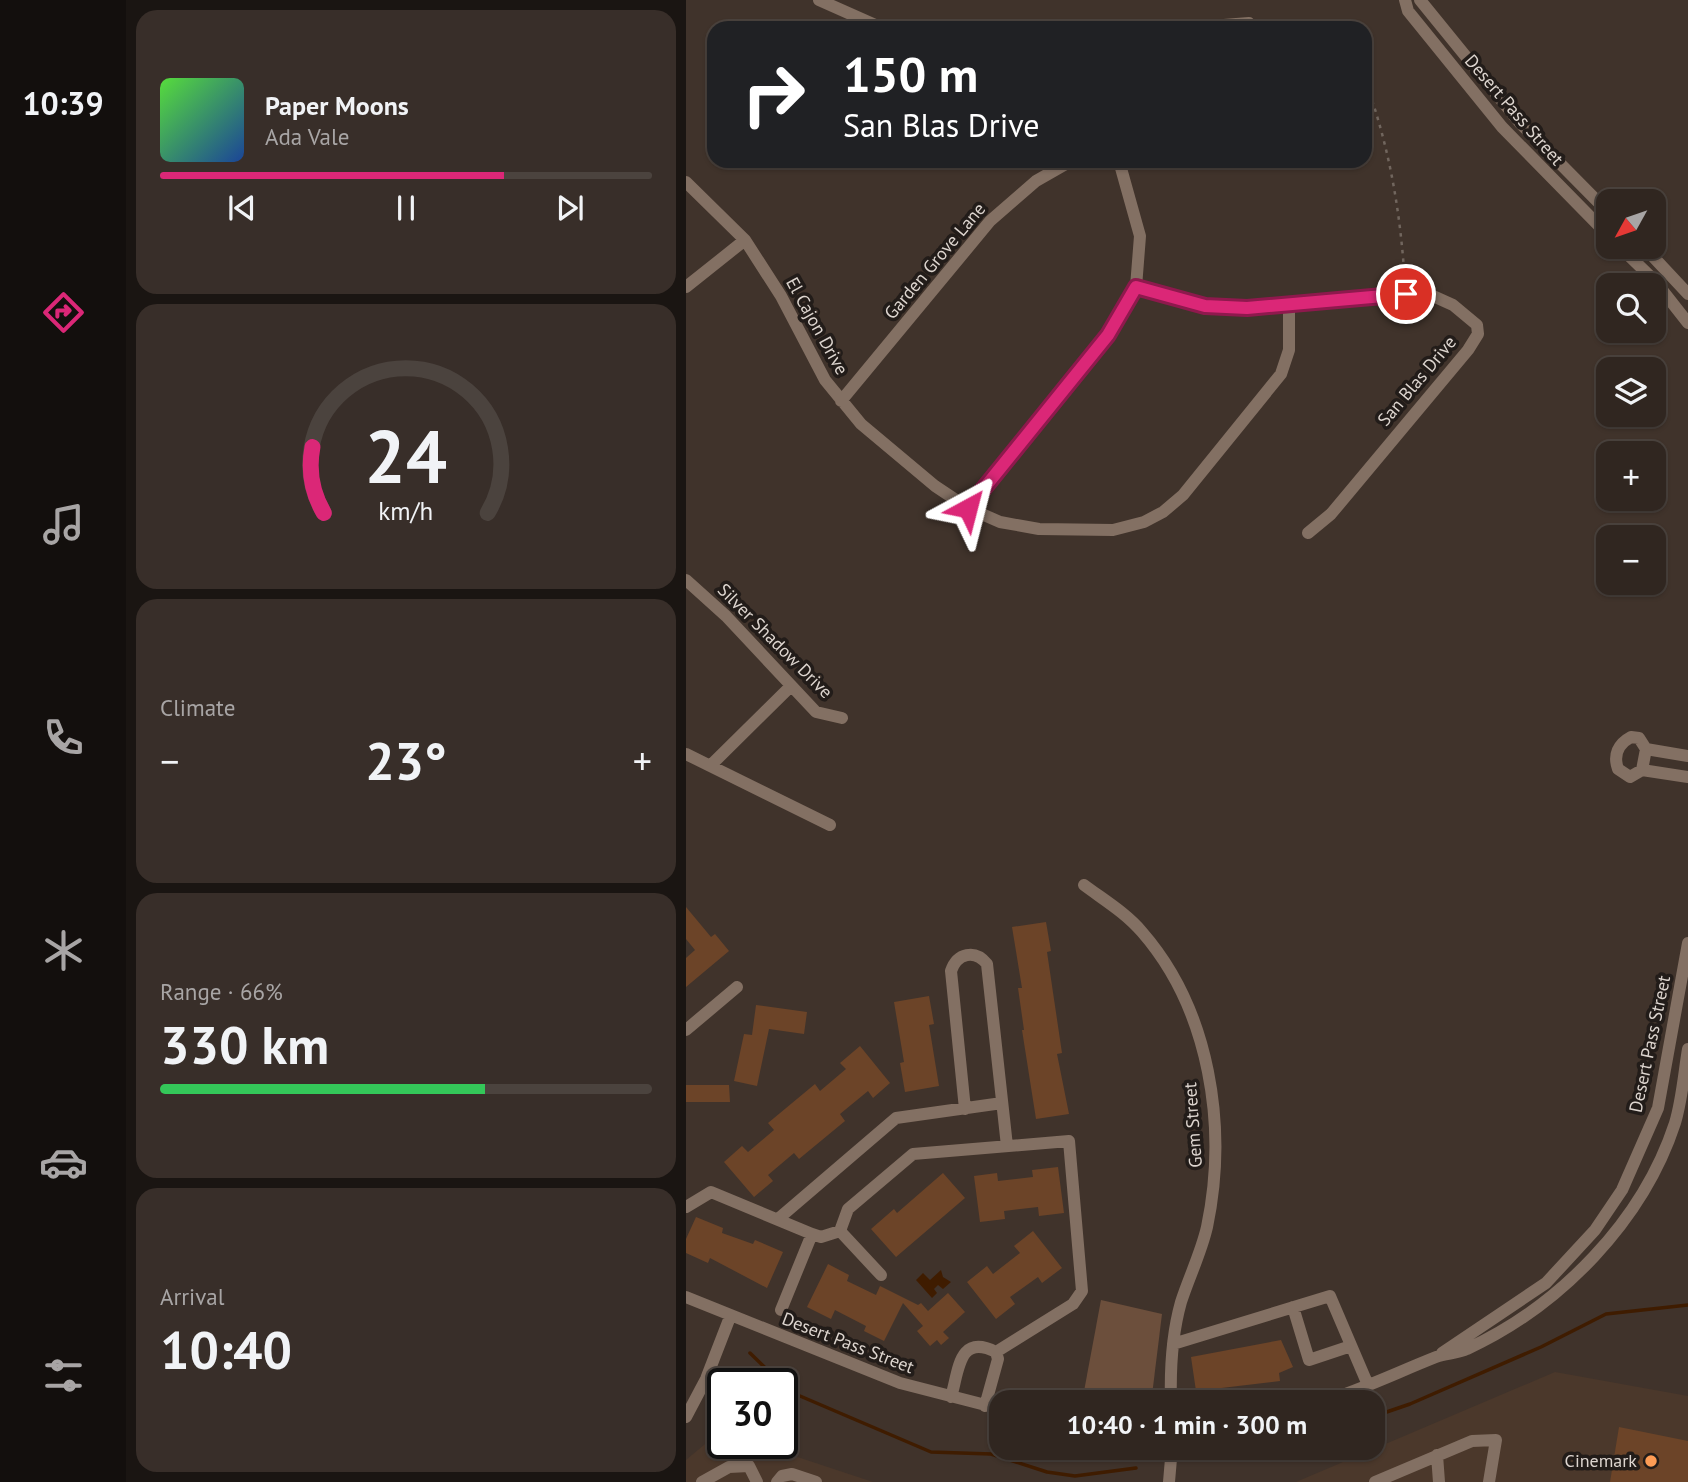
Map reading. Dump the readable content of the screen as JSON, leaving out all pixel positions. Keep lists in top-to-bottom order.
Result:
{
  "streets": {
    "street": [
      "Desert Pass Street",
      "Garden Grove Lane",
      "El Cajon Drive",
      "San Blas Drive",
      "Silver Shadow Drive",
      "Gem Street"
    ]
  },
  "crossings": [
    ["Garden Grove Lane", "El Cajon Drive"],
    ["El Cajon Drive", "San Blas Drive"]
  ],
  "places": ["Cinemark"],
  "north": "bottom left",
  "page": {
    "tabs": "10:39",
    "turn": ["150 m", "San Blas Drive"],
    "song": ["Paper Moons", "Ada Vale"],
    "map_buttons": ["+", "−"],
    "tile": [
      "Climate",
      ["Range · 66%", "330 km"],
      ["Arrival", "10:40"]
    ],
    "heat": ["−", "23°", "+"],
    "limit": "30",
    "trip": "10:40 · 1 min · 300 m",
    "gauge": ["24", "km/h"]
  }
}
